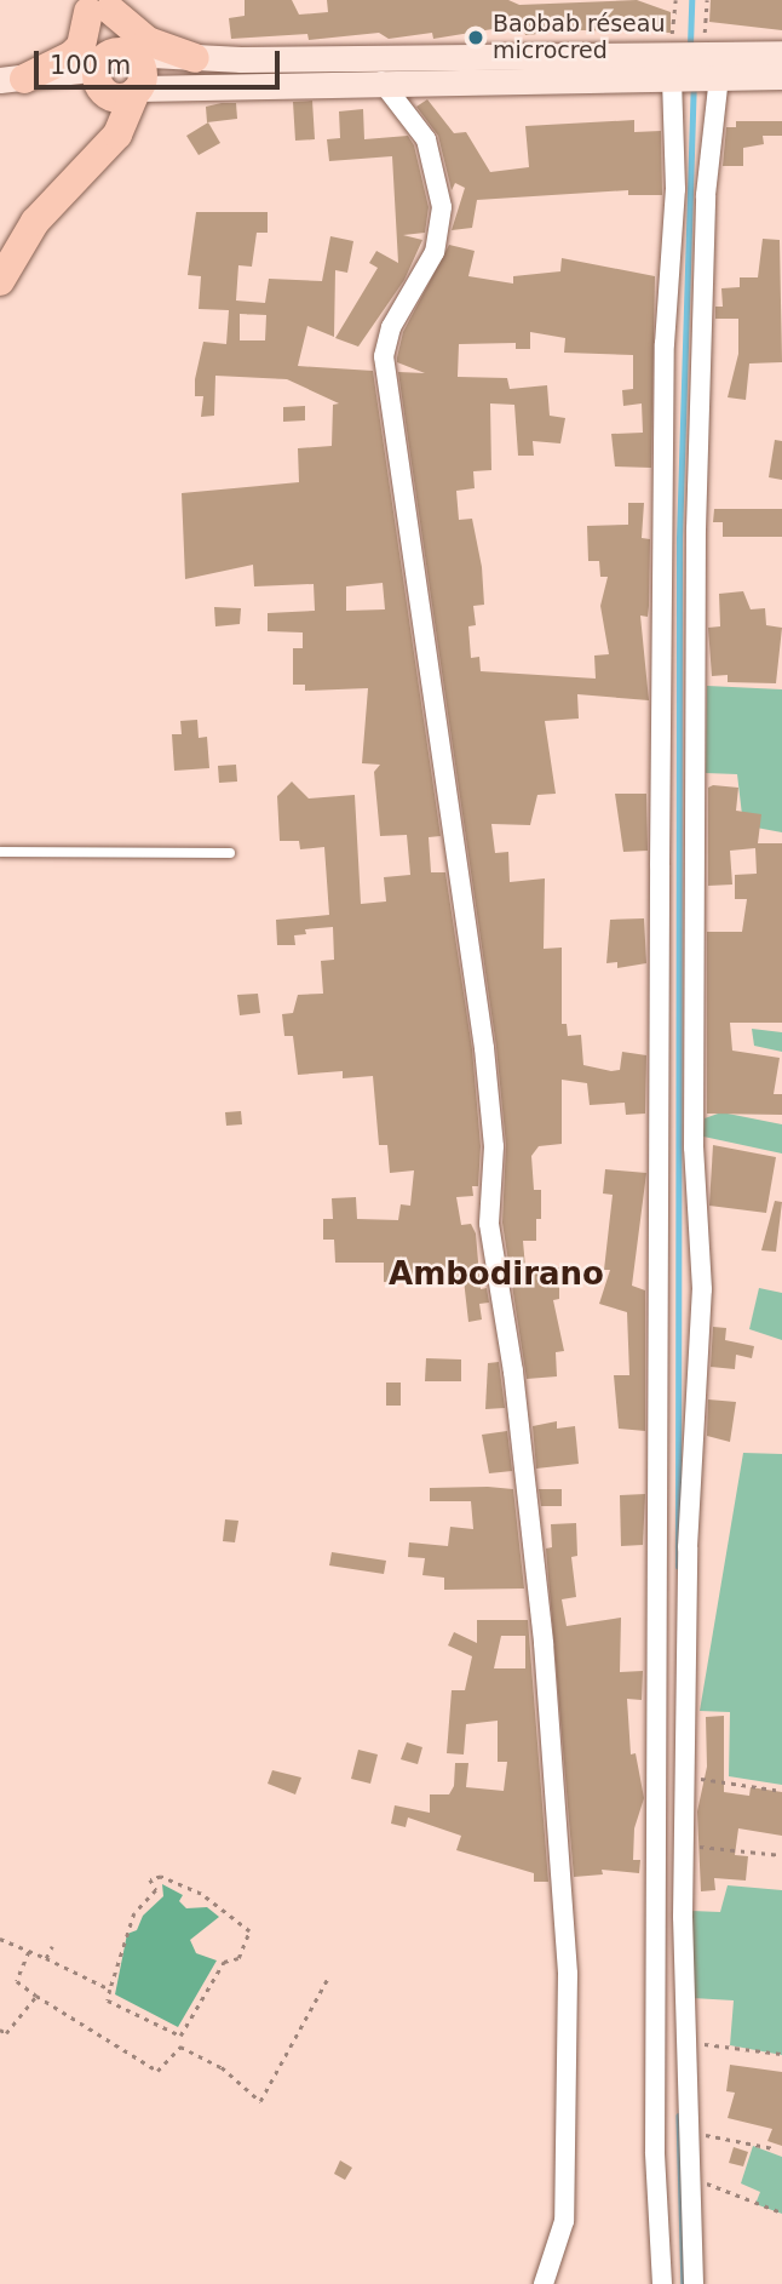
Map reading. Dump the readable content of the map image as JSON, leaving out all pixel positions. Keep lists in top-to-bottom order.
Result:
{
  "districts": ["Ambodirano"],
  "places": ["Baobab réseau microcred"],
  "scale_bar": "100 m"
}
